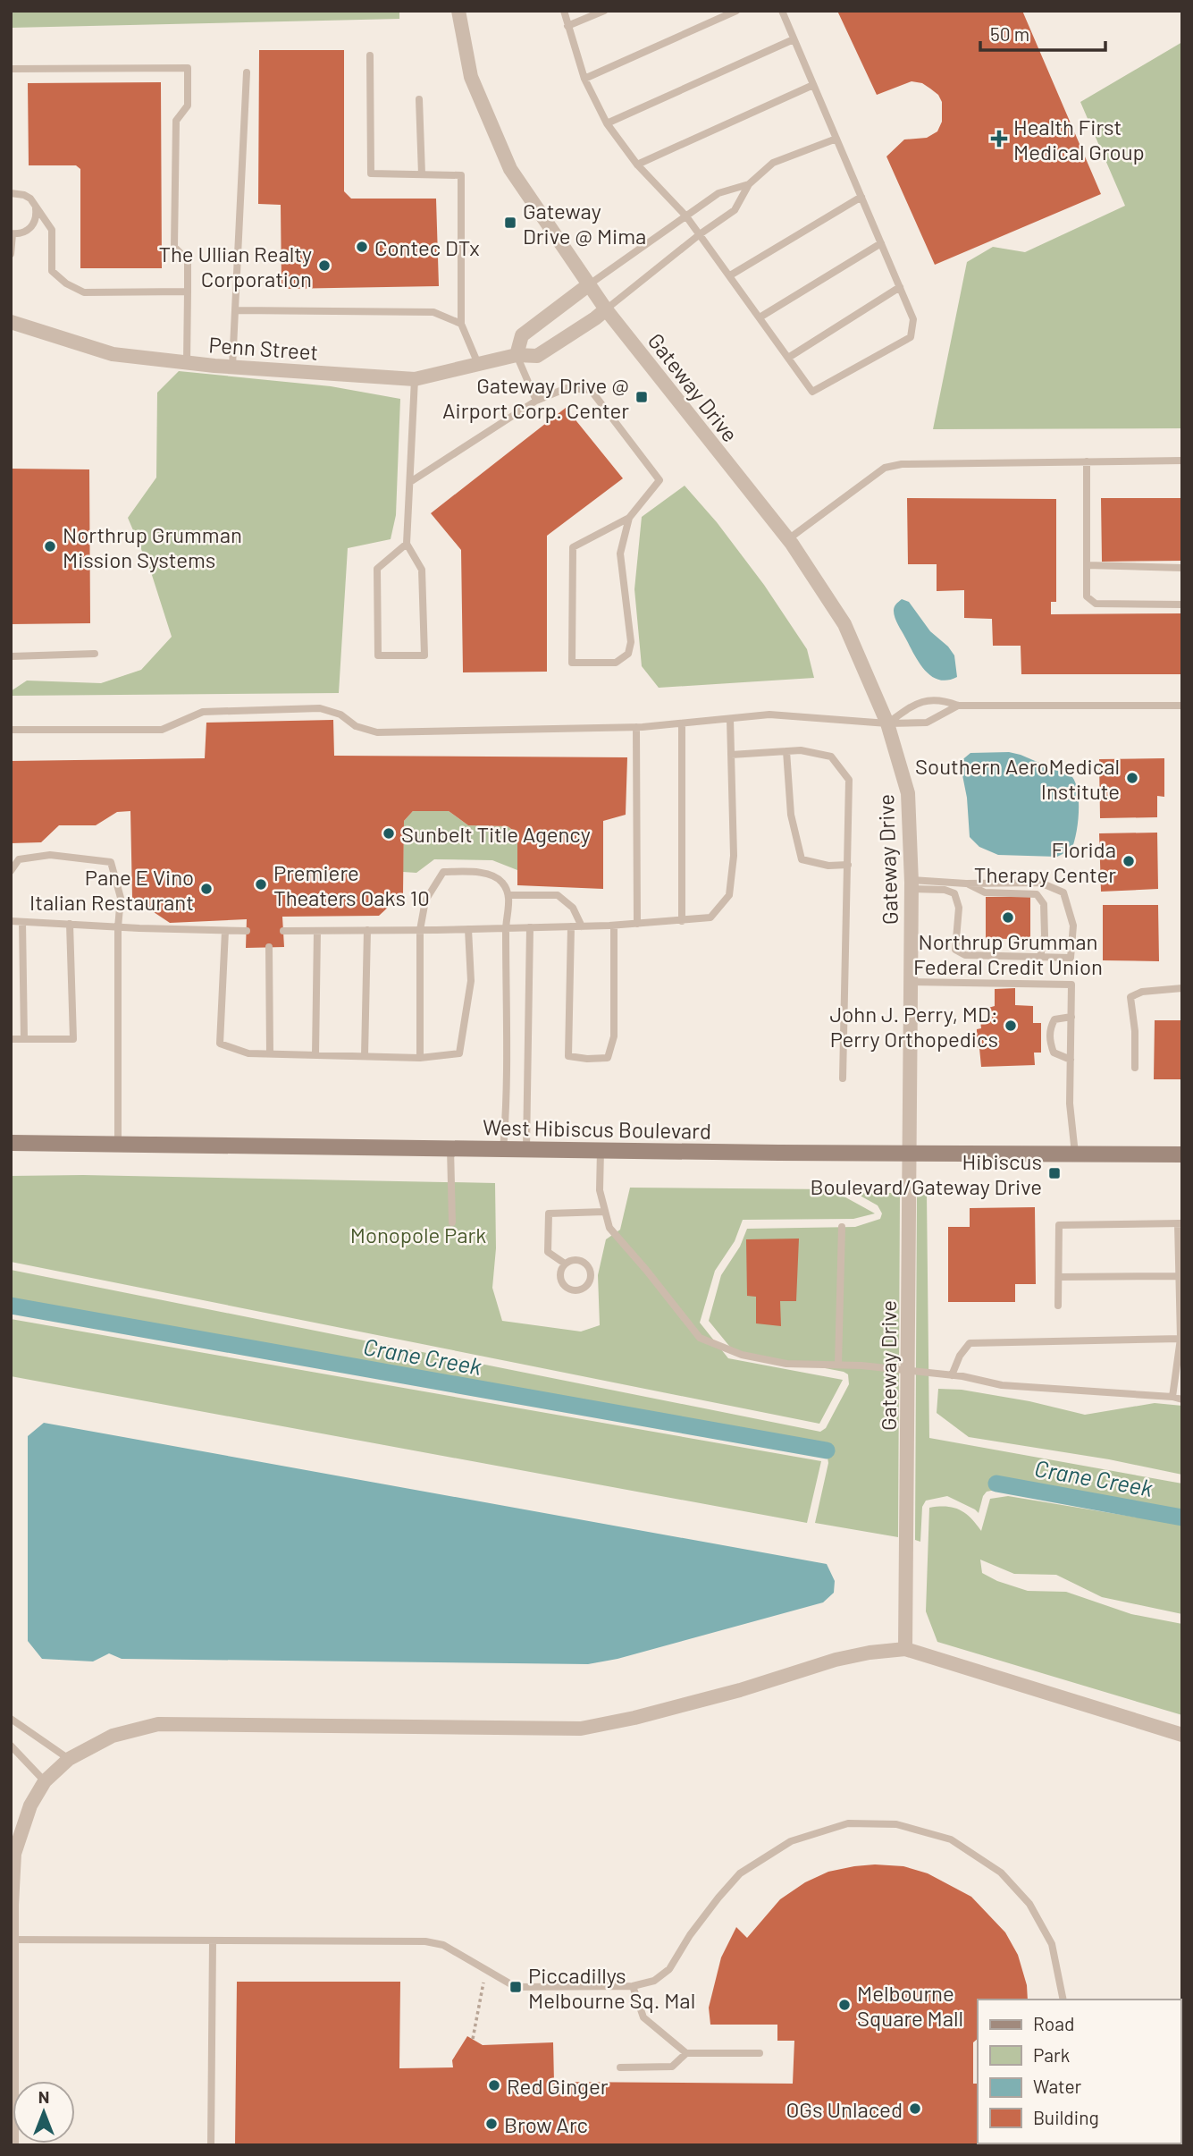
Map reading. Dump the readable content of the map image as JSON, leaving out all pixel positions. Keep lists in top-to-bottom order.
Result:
{
  "streets": {
    "street": ["Penn Street", "Gateway Drive", "West Hibiscus Boulevard"]
  },
  "crossings": [
    ["Penn Street", "Gateway Drive"],
    ["Gateway Drive", "West Hibiscus Boulevard"]
  ],
  "water": ["Crane Creek"],
  "parks": ["Monopole Park"],
  "places": {
    "health": ["Health First Medical Group"],
    "transit": [
      "Gateway Drive @ Mima",
      "Gateway Drive @ Airport Corp. Center",
      "Hibiscus Boulevard/Gateway Drive",
      "Piccadillys Melbourne Sq. Mal"
    ],
    "other": [
      "Contec DTx",
      "The Ullian Realty Corporation",
      "Northrup Grumman Mission Systems",
      "Southern AeroMedical Institute",
      "Sunbelt Title Agency",
      "Florida Therapy Center",
      "Premiere Theaters Oaks 10",
      "Pane E Vino Italian Restaurant",
      "Northrup Grumman Federal Credit Union",
      "John J. Perry, MD: Perry Orthopedics",
      "Melbourne Square Mall",
      "Red Ginger",
      "OGs Unlaced",
      "Brow Arc"
    ]
  },
  "legend": [
    "Road",
    "Park",
    "Water",
    "Building"
  ],
  "scale_bar": "50 m",
  "north": "top"
}
